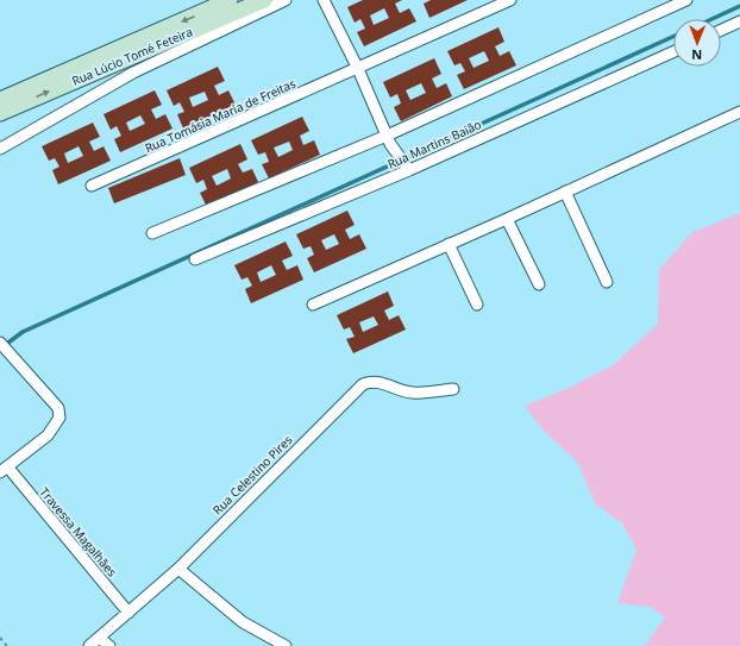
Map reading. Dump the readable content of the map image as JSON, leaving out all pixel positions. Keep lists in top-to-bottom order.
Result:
{
  "streets": {
    "main road": ["Rua Lúcio Tomé Feteira"],
    "street": [
      "Rua Tomásia Maria de Freitas",
      "Rua Martins Baião",
      "Rua Celestino Pires",
      "Travessa Magalhães"
    ]
  },
  "crossings": [
    ["Rua Celestino Pires", "Travessa Magalhães"]
  ],
  "north": "bottom"
}
